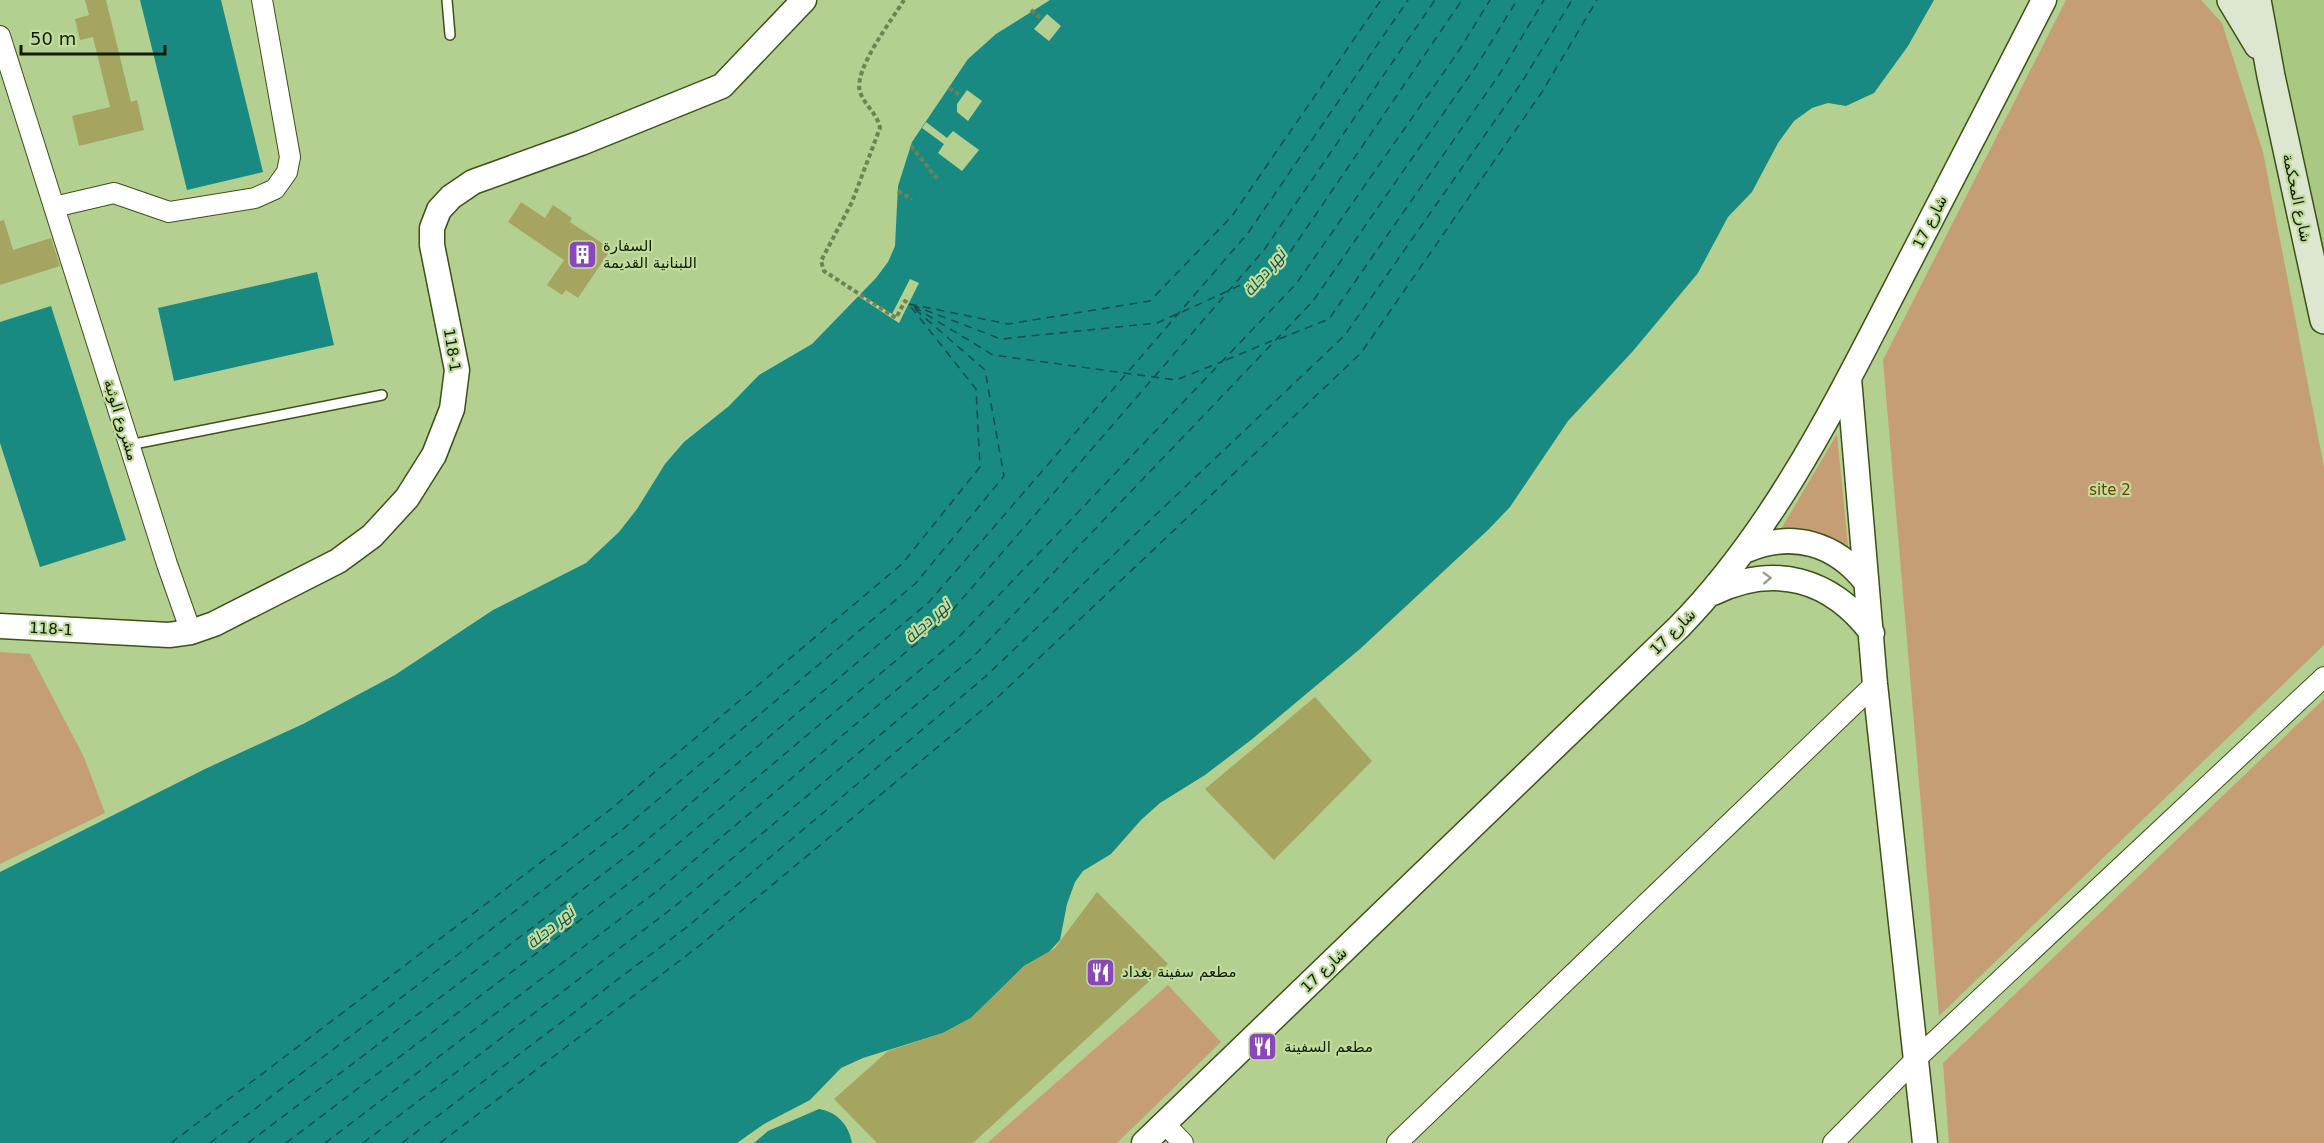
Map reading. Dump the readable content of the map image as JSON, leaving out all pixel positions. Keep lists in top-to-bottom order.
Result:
{
  "streets": {
    "main road": ["شارع المحكمة"],
    "street": ["شارع 17", "118-1", "مشروع الوثبة"]
  },
  "crossings": [
    ["118-1", "مشروع الوثبة"]
  ],
  "water": ["نهر دجلة"],
  "parks": ["site 2"],
  "places": {
    "building": ["السفارة اللبنانية القديمة"],
    "restaurant": ["مطعم سفينة بغداد", "مطعم السفينة"]
  },
  "scale_bar": "50 m"
}
